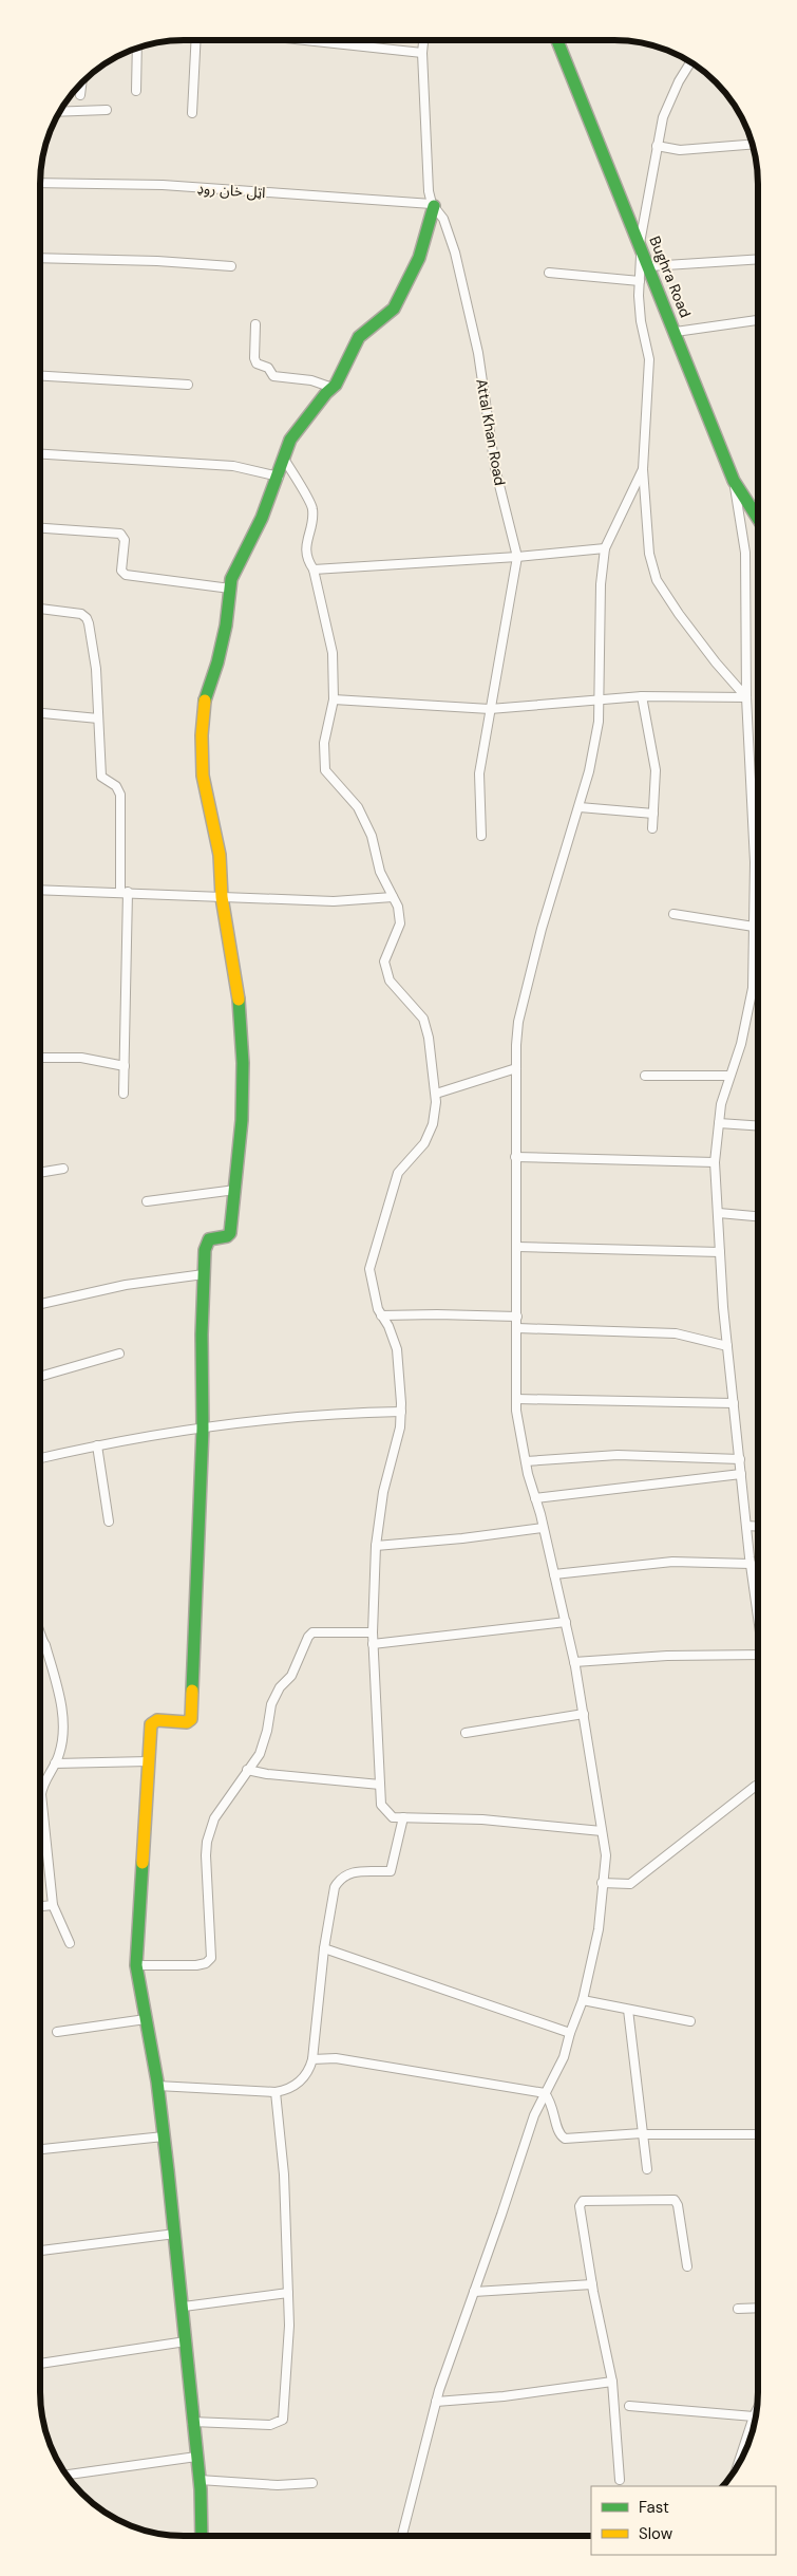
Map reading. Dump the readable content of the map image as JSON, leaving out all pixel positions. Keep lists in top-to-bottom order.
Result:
{
  "streets": {
    "street": ["اټل خان روډ", "Bughra Road", "Attal Khan Road"]
  },
  "crossings": [
    ["اټل خان روډ", "Attal Khan Road"]
  ],
  "legend": ["Fast", "Slow"]
}
